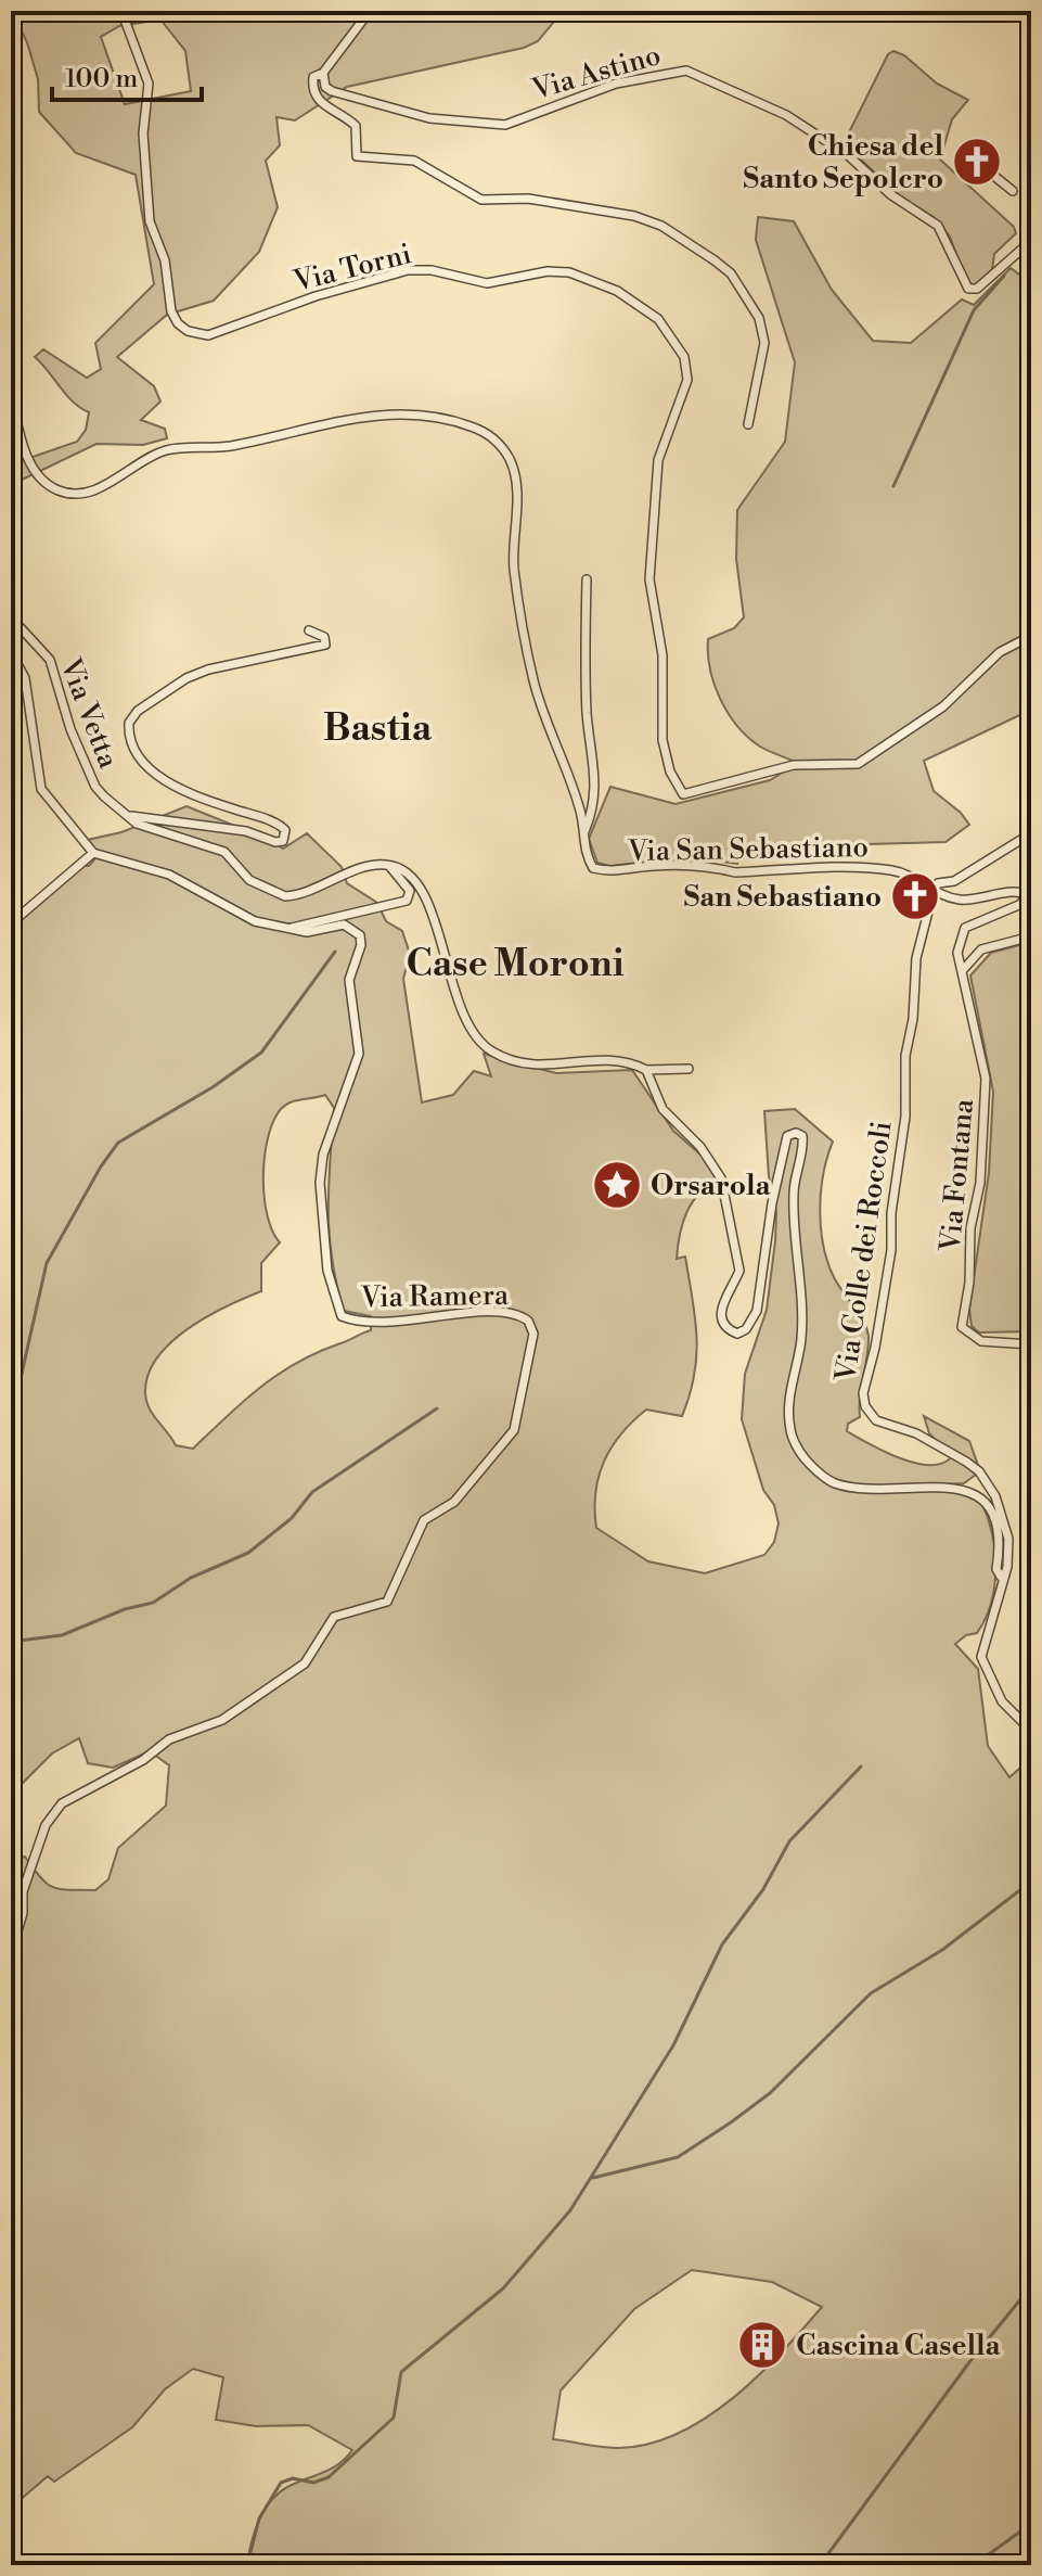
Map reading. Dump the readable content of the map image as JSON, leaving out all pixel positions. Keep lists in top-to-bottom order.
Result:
{
  "streets": {
    "street": [
      "Via Astino",
      "Via Torni",
      "Via Vetta",
      "Via San Sebastiano",
      "Via Fontana",
      "Via Colle dei Roccoli",
      "Via Ramera"
    ]
  },
  "crossings": [
    ["Via San Sebastiano", "Via Fontana"],
    ["Via San Sebastiano", "Via Colle dei Roccoli"]
  ],
  "districts": ["Bastia", "Case Moroni"],
  "places": {
    "church": ["Chiesa del Santo Sepolcro", "San Sebastiano"],
    "place": ["Orsarola"],
    "building": ["Cascina Casella"]
  },
  "scale_bar": "100 m"
}
